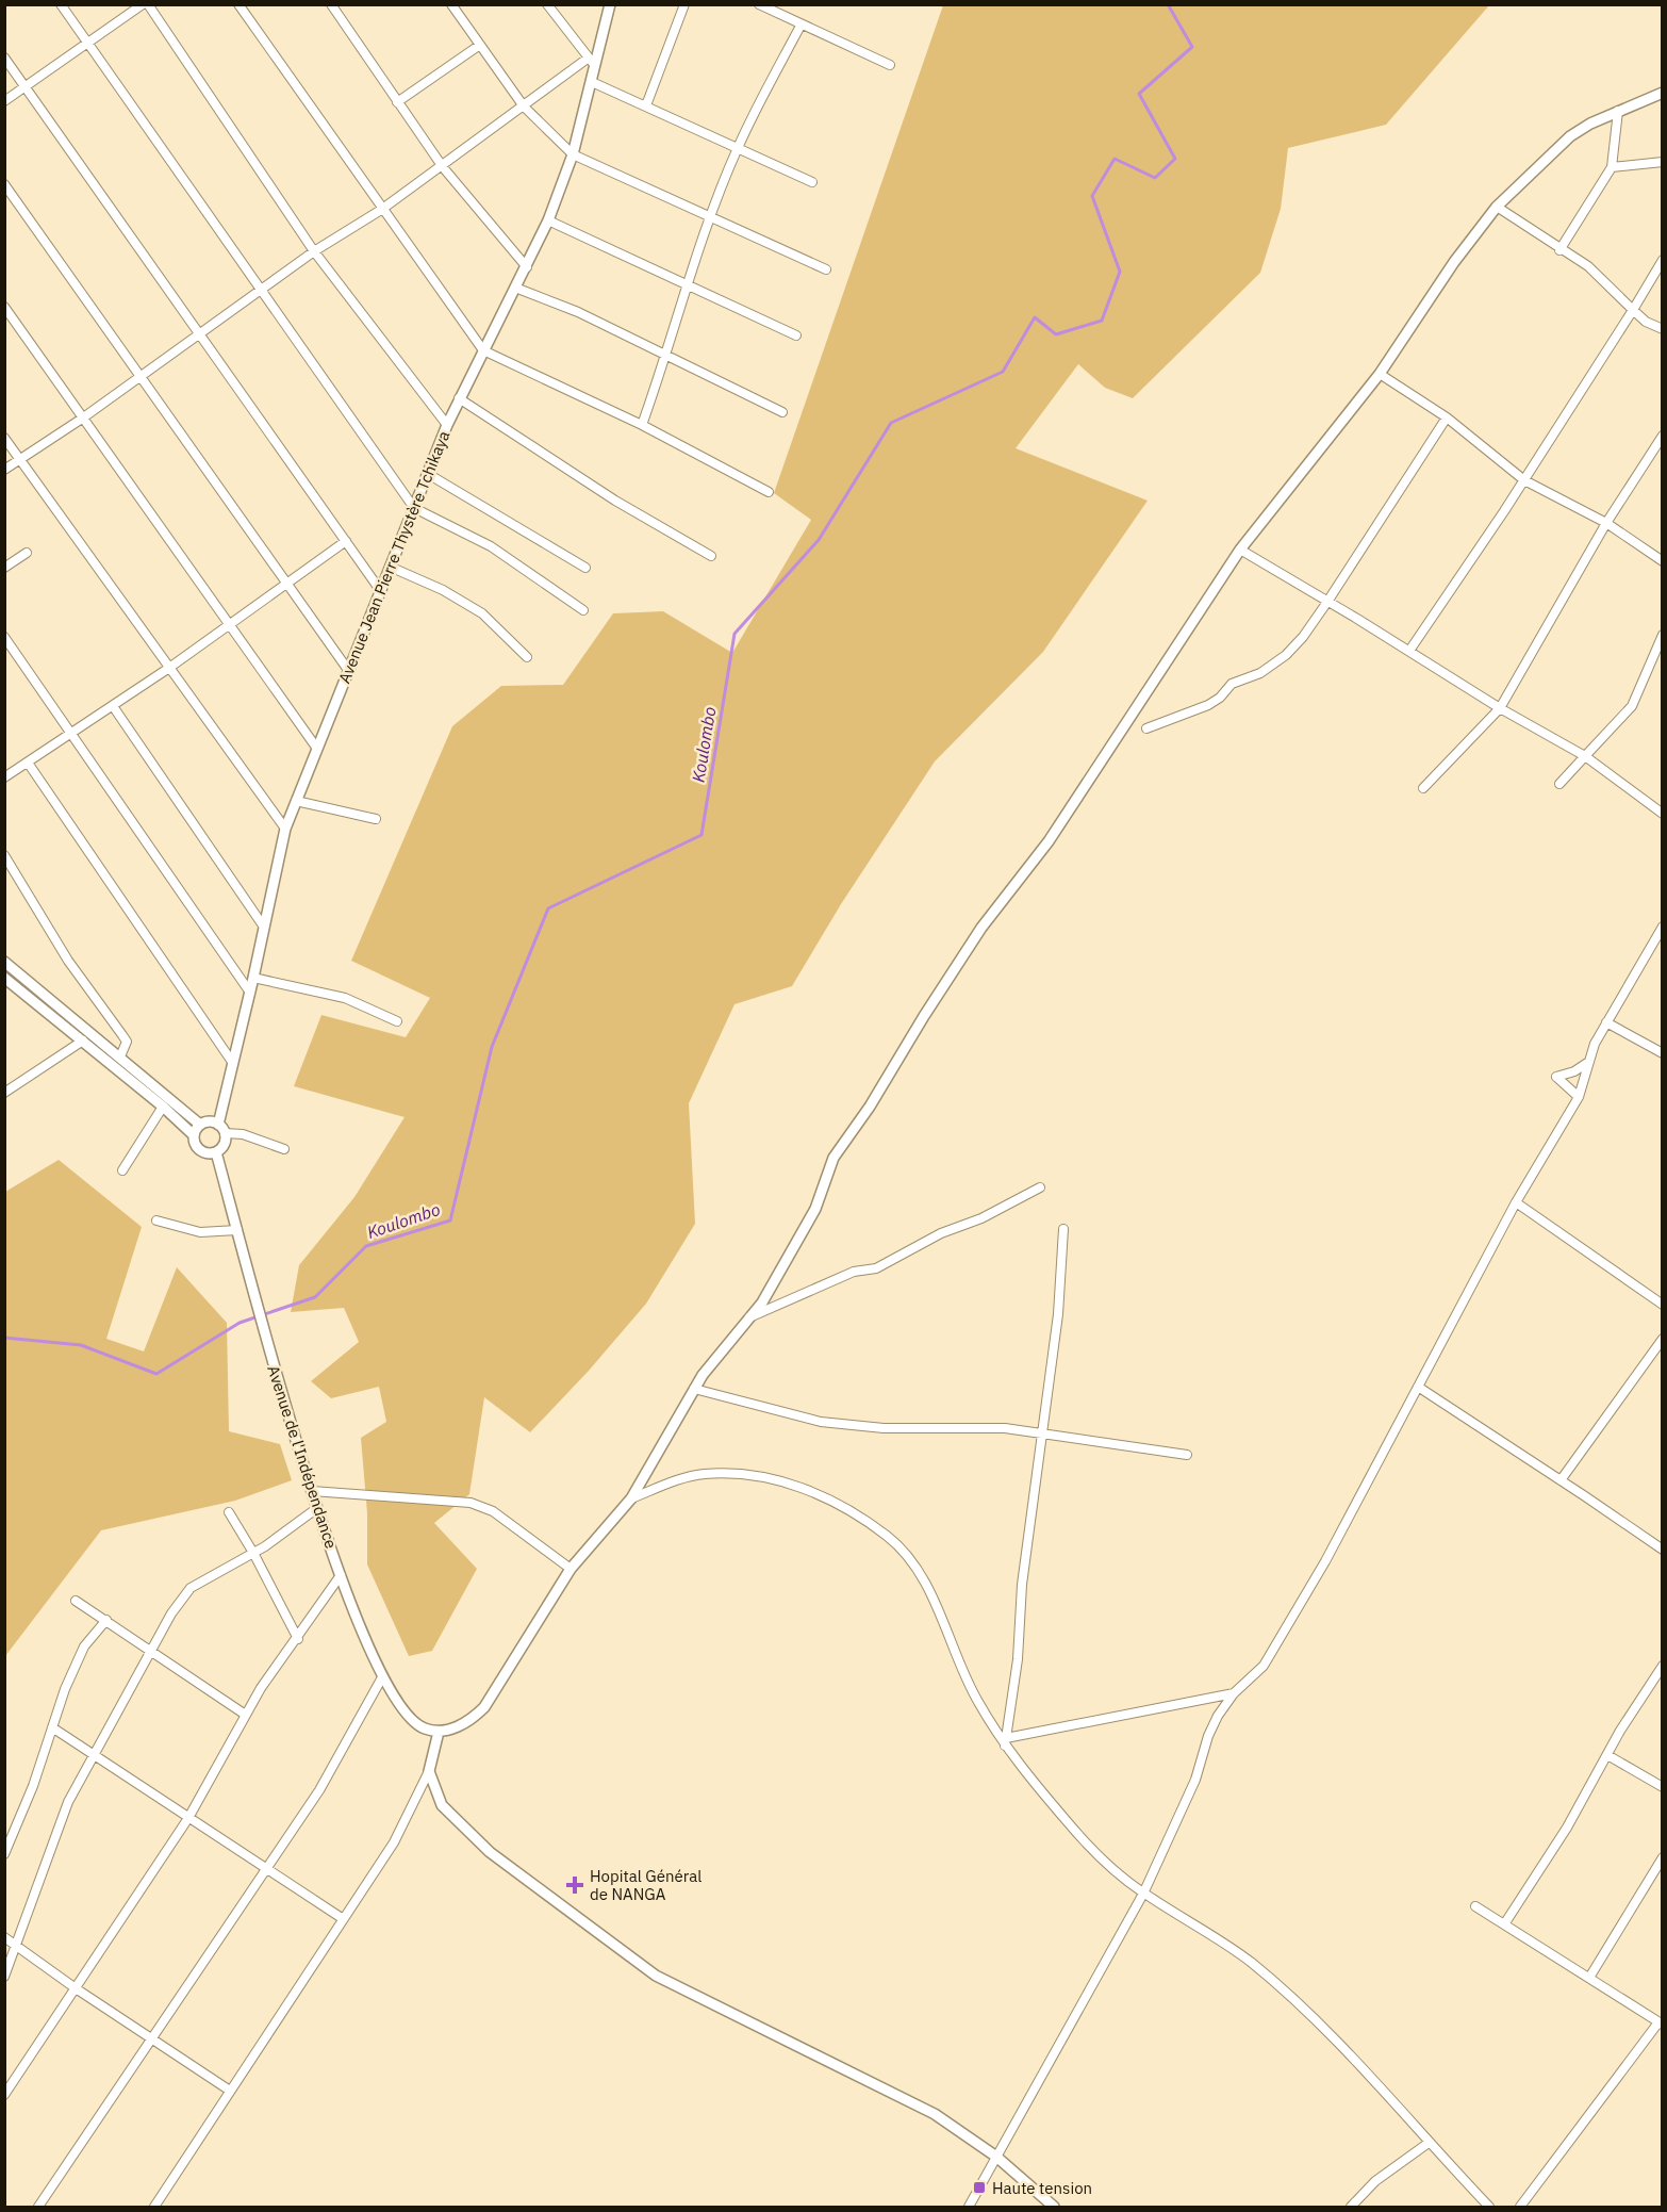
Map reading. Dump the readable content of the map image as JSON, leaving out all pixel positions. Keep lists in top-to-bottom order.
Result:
{
  "streets": {
    "street": ["Avenue Jean Pierre Thystère Tchikaya", "Avenue de l'Indépendance"]
  },
  "crossings": [
    ["Avenue Jean Pierre Thystère Tchikaya", "Avenue de l'Indépendance"]
  ],
  "water": ["Koulombo"],
  "places": {
    "health": ["Hopital Général de NANGA"],
    "transit": ["Haute tension"]
  }
}
